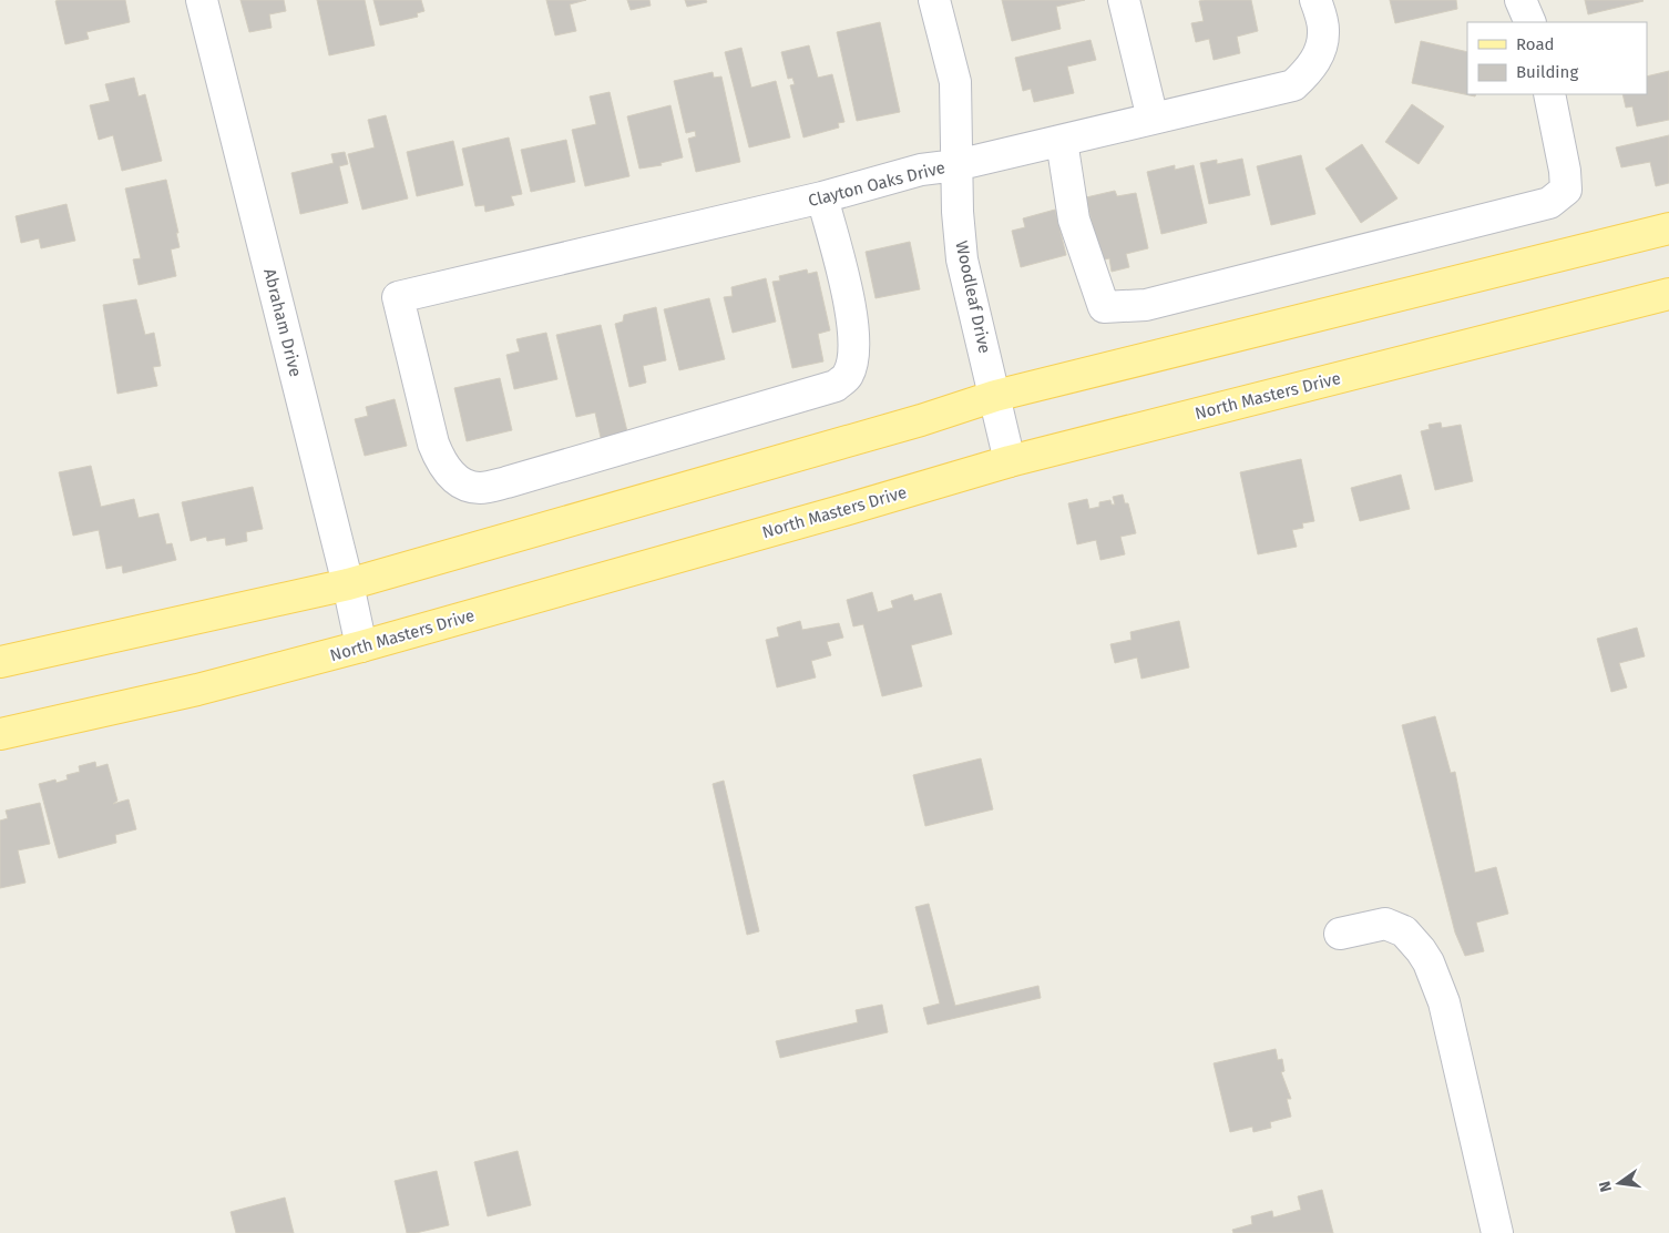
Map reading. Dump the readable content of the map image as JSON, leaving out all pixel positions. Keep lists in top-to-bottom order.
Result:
{
  "streets": {
    "main road": ["North Masters Drive"],
    "street": ["Clayton Oaks Drive", "Woodleaf Drive", "Abraham Drive"]
  },
  "crossings": [
    ["Clayton Oaks Drive", "Woodleaf Drive"],
    ["Woodleaf Drive", "North Masters Drive"],
    ["Abraham Drive", "North Masters Drive"]
  ],
  "legend": ["Road", "Building"],
  "north": "left"
}
